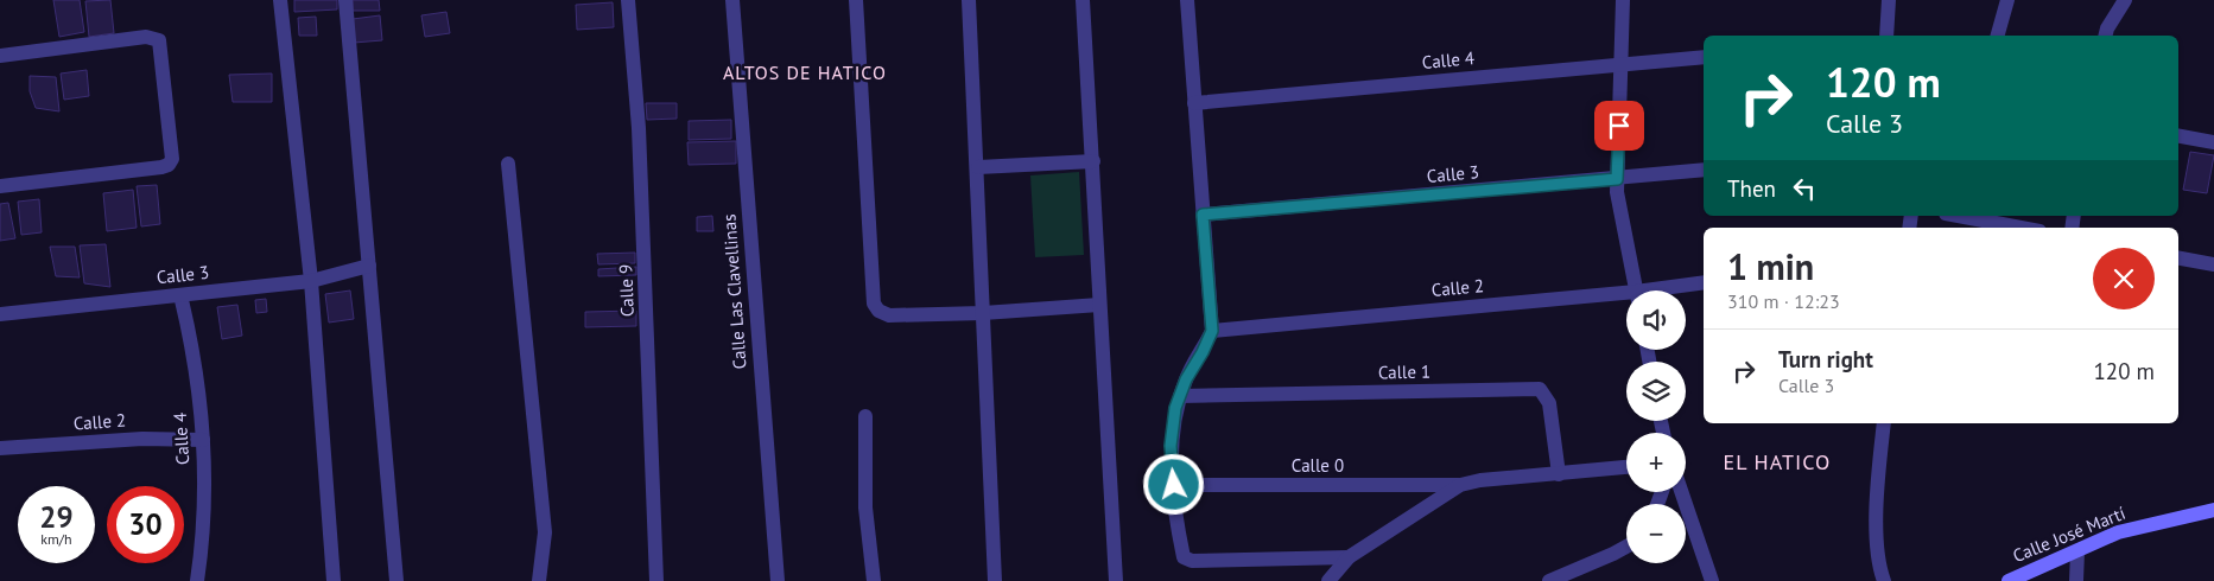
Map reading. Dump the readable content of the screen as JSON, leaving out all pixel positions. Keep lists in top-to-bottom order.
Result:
{
  "streets": {
    "main road": ["Calle José Martí"],
    "street": [
      "Calle 4",
      "Calle 3",
      "Calle 2",
      "Calle 9",
      "Calle Las Clavellinas",
      "Calle 1",
      "Calle 0"
    ]
  },
  "crossings": [
    ["Calle 4", "Calle 3"],
    ["Calle 4", "Calle 2"]
  ],
  "districts": ["ALTOS DE HATICO", "EL HATICO"],
  "page": {
    "turn": ["120 m", "Calle 3"],
    "then": "Then",
    "heading": ["1 min", "310 m · 12:23"],
    "map_buttons": ["+", "−"],
    "list": [
      {
        "name": "Turn right",
        "note": "Calle 3",
        "value": "120 m"
      }
    ],
    "speed": "29 km/h",
    "limit": "30"
  }
}
